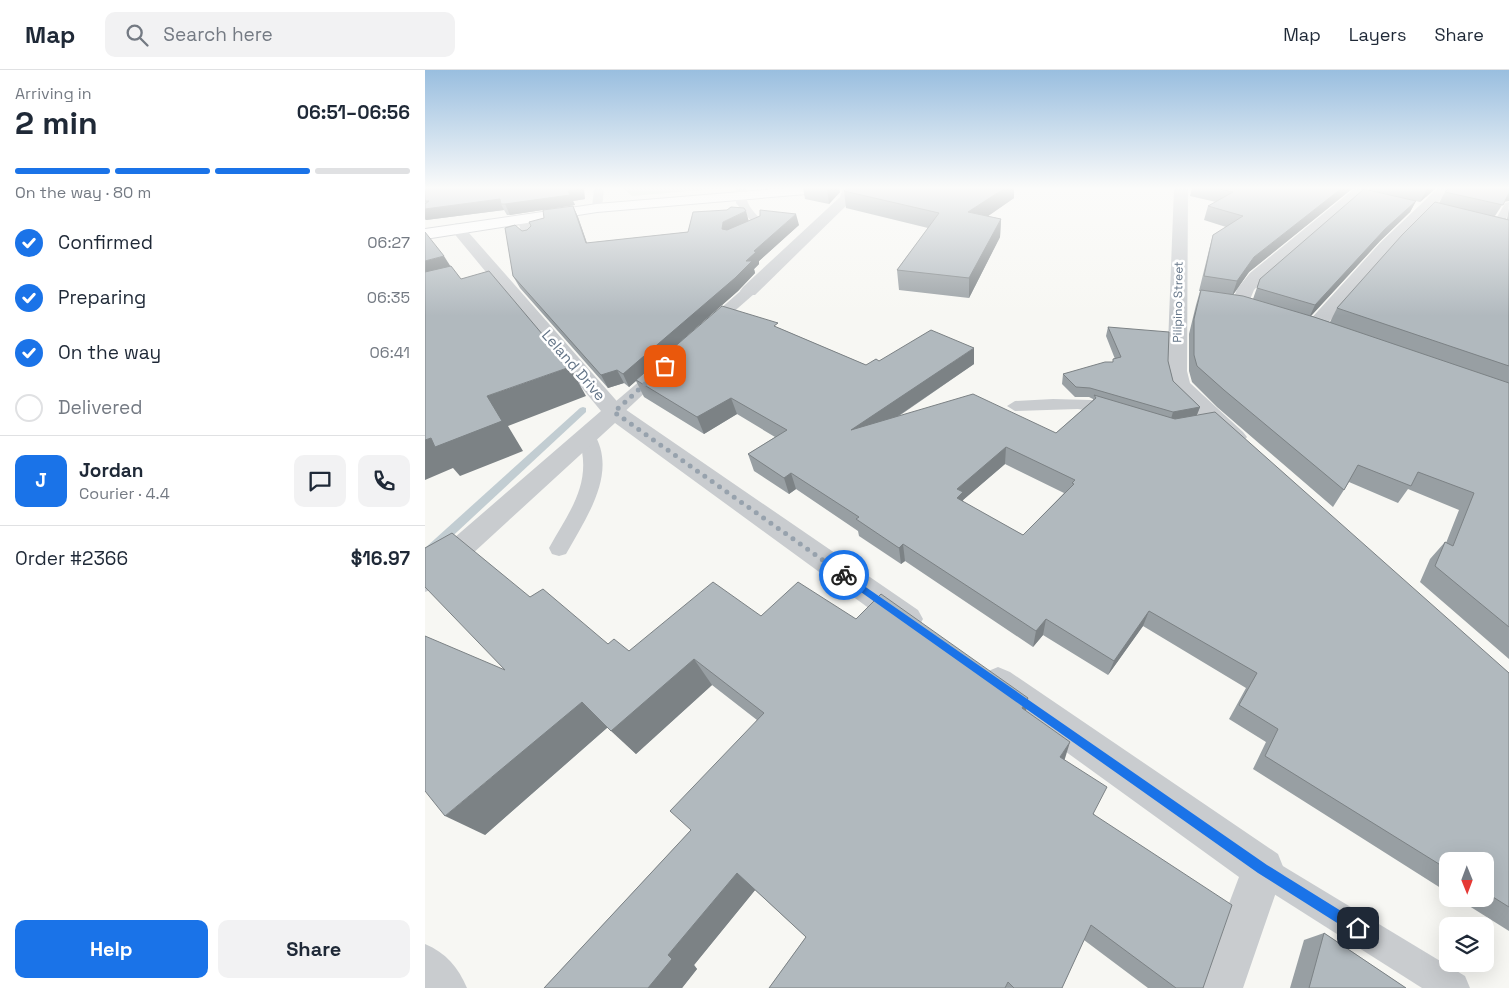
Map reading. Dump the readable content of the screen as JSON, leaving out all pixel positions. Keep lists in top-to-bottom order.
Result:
{
  "streets": {
    "street": ["Pilipino Street", "Leland Drive"]
  },
  "north": "bottom",
  "page": {
    "header": "Map",
    "search": "Search here",
    "nav": ["Map", "Layers", "Share"],
    "heading": ["2 min", "Arriving in", "06:51–06:56"],
    "panel": [
      "Jordan",
      "Courier · 4.4",
      "Order #2366",
      "$16.97"
    ],
    "bar": "On the way · 80 m",
    "list": [
      ["Confirmed", "06:27"],
      ["Preparing", "06:35"],
      ["On the way", "06:41"],
      "Delivered"
    ],
    "round": "J",
    "buttons": ["Help", "Share"]
  }
}
